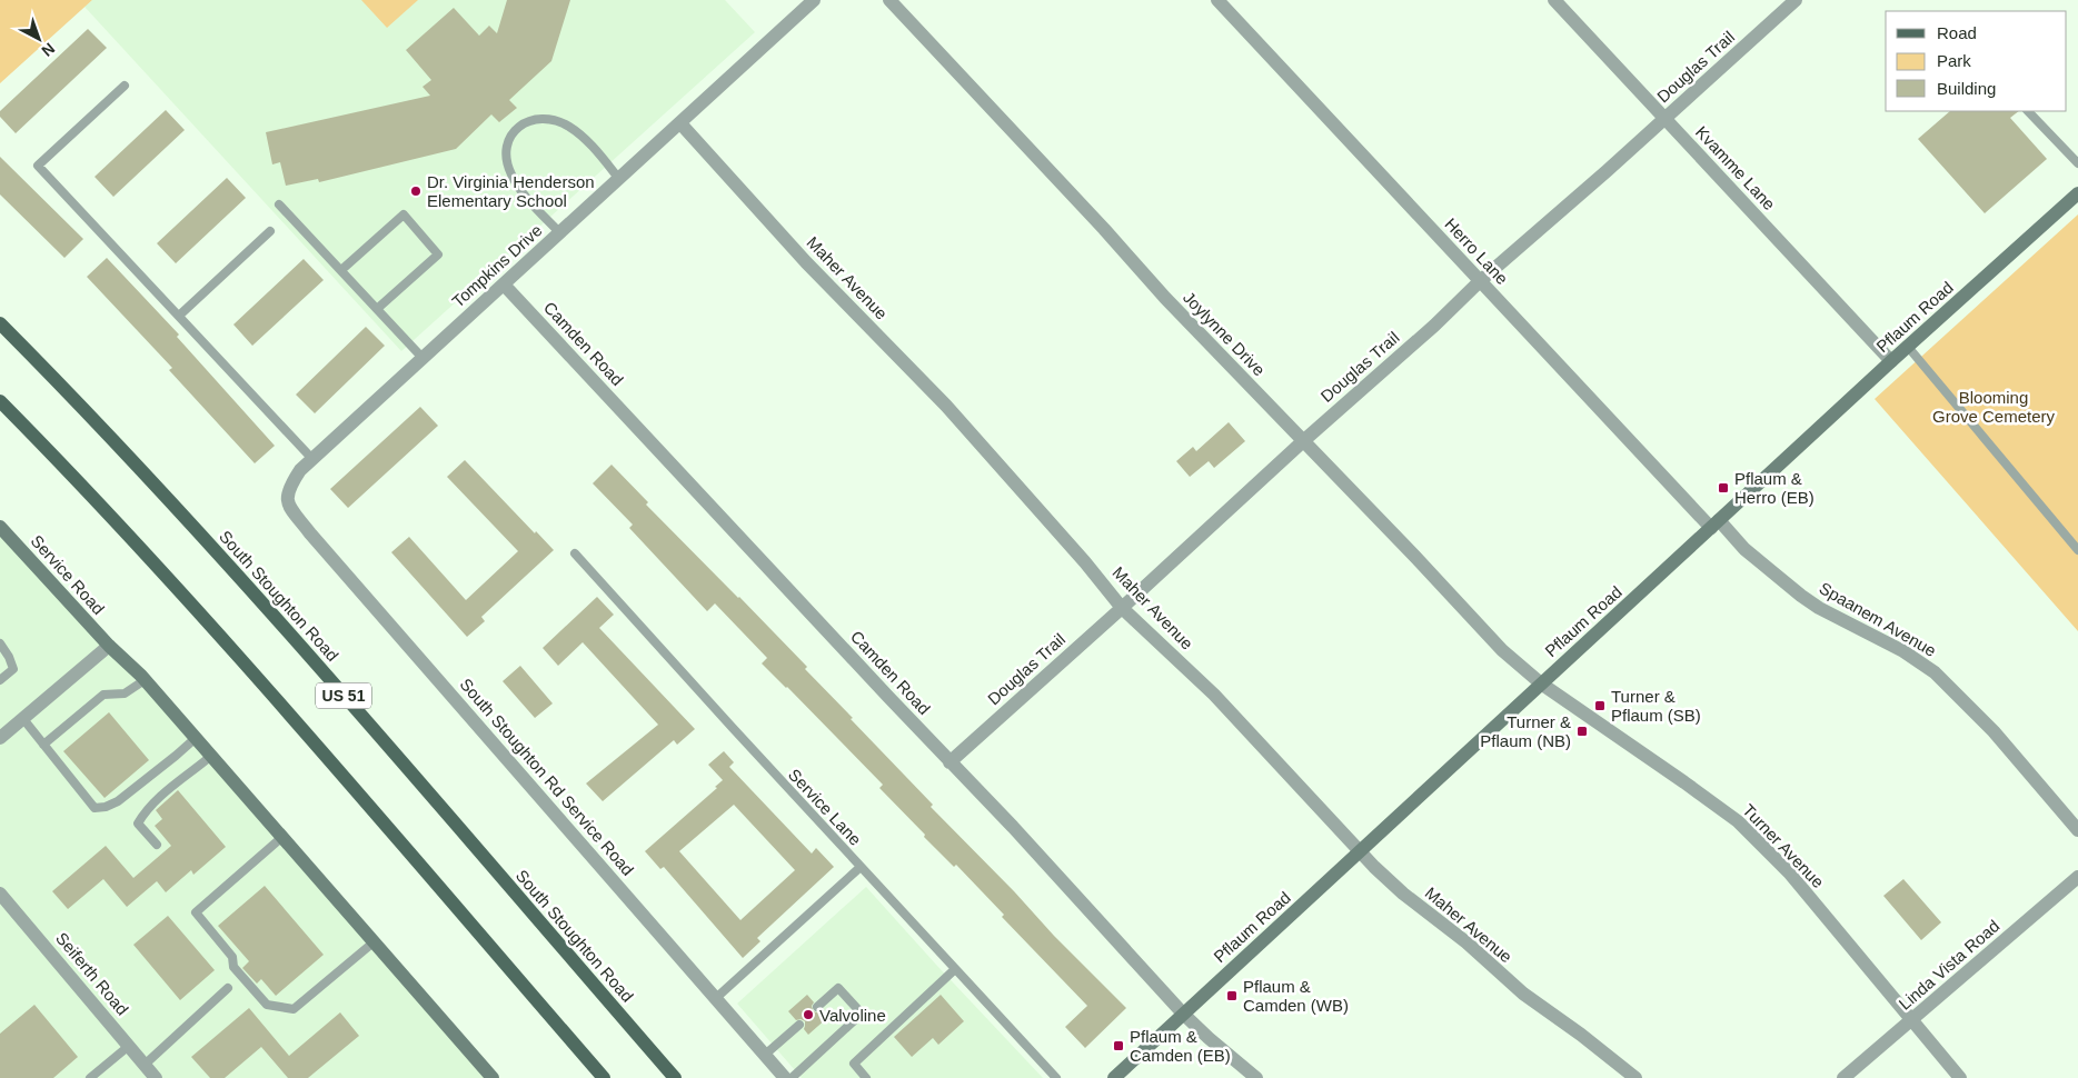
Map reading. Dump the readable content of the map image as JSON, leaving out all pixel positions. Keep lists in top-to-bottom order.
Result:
{
  "streets": {
    "main road": ["South Stoughton Road", "US 51"],
    "street": [
      "Douglas Trail",
      "Kvamme Lane",
      "Herro Lane",
      "Tompkins Drive",
      "Maher Avenue",
      "Pflaum Road",
      "Joylynne Drive",
      "Camden Road",
      "Service Road",
      "Spaanem Avenue",
      "South Stoughton Rd Service Road",
      "Turner Avenue",
      "Linda Vista Road",
      "Seiferth Road"
    ],
    "lane": ["Service Lane"]
  },
  "crossings": [
    ["Douglas Trail", "Kvamme Lane"],
    ["Douglas Trail", "Herro Lane"],
    ["Douglas Trail", "Maher Avenue"],
    ["Douglas Trail", "Joylynne Drive"],
    ["Douglas Trail", "Camden Road"],
    ["Kvamme Lane", "Pflaum Road"],
    ["Herro Lane", "Pflaum Road"],
    ["Herro Lane", "Spaanem Avenue"],
    ["Tompkins Drive", "Maher Avenue"],
    ["Tompkins Drive", "Camden Road"],
    ["Tompkins Drive", "South Stoughton Rd Service Road"],
    ["Maher Avenue", "Pflaum Road"],
    ["Pflaum Road", "Joylynne Drive"],
    ["Pflaum Road", "Camden Road"],
    ["Pflaum Road", "Spaanem Avenue"],
    ["Pflaum Road", "Turner Avenue"],
    ["Joylynne Drive", "Turner Avenue"],
    ["Turner Avenue", "Linda Vista Road"]
  ],
  "parks": ["Blooming Grove Cemetery"],
  "places": {
    "other": ["Dr. Virginia Henderson Elementary School", "Valvoline"],
    "transit": [
      "Pflaum & Herro (EB)",
      "Turner & Pflaum (SB)",
      "Turner & Pflaum (NB)",
      "Pflaum & Camden (WB)",
      "Pflaum & Camden (EB)"
    ]
  },
  "legend": ["Road", "Park", "Building"],
  "north": "bottom right"
}
